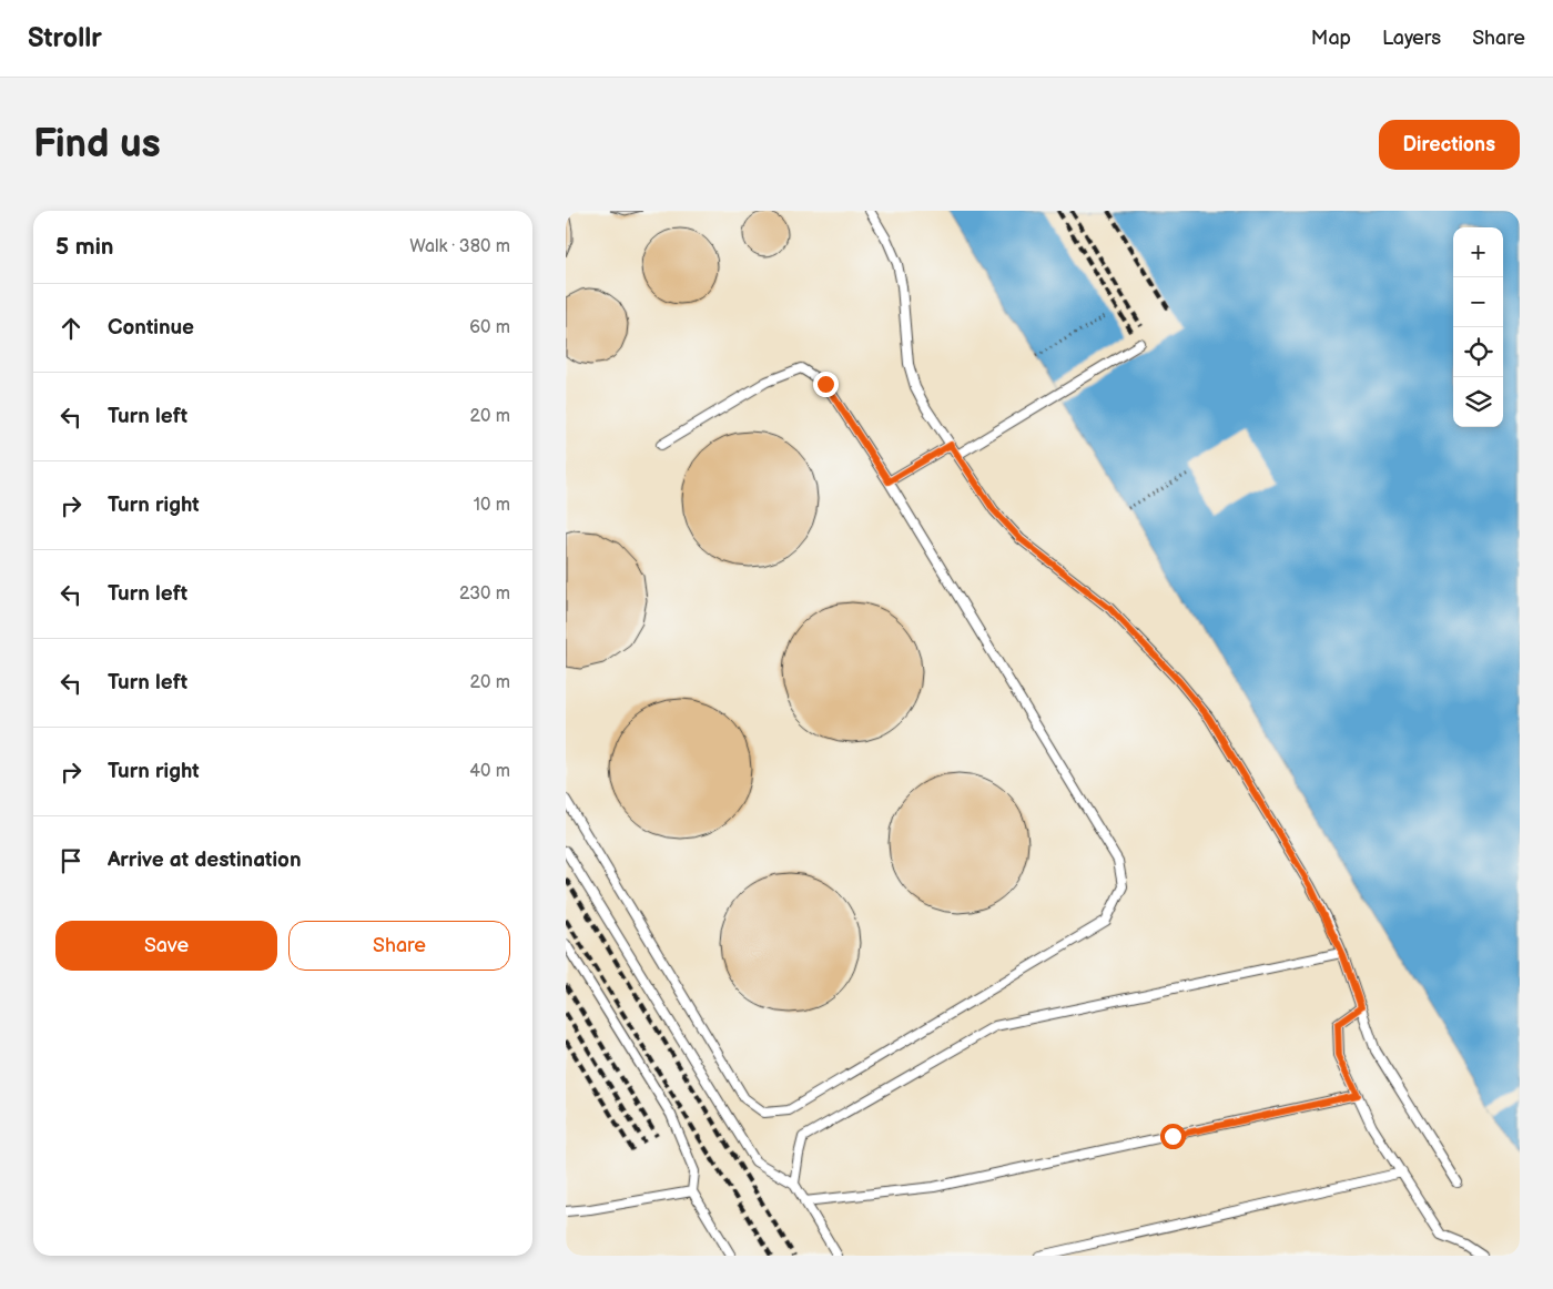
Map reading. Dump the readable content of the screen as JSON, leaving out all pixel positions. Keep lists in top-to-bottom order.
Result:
{
  "page": {
    "header": "Strollr",
    "nav": ["Map", "Layers", "Share"],
    "buttons": [
      "Directions",
      ["Save", "Share"]
    ],
    "title": "Find us",
    "heading": ["5 min", "Walk · 380 m"],
    "map_buttons": ["+", "−"],
    "list": [
      ["Continue", "60 m"],
      ["Turn left", "20 m"],
      ["Turn right", "10 m"],
      ["Turn left", "230 m"],
      ["Turn left", "20 m"],
      ["Turn right", "40 m"],
      "Arrive at destination"
    ]
  }
}
